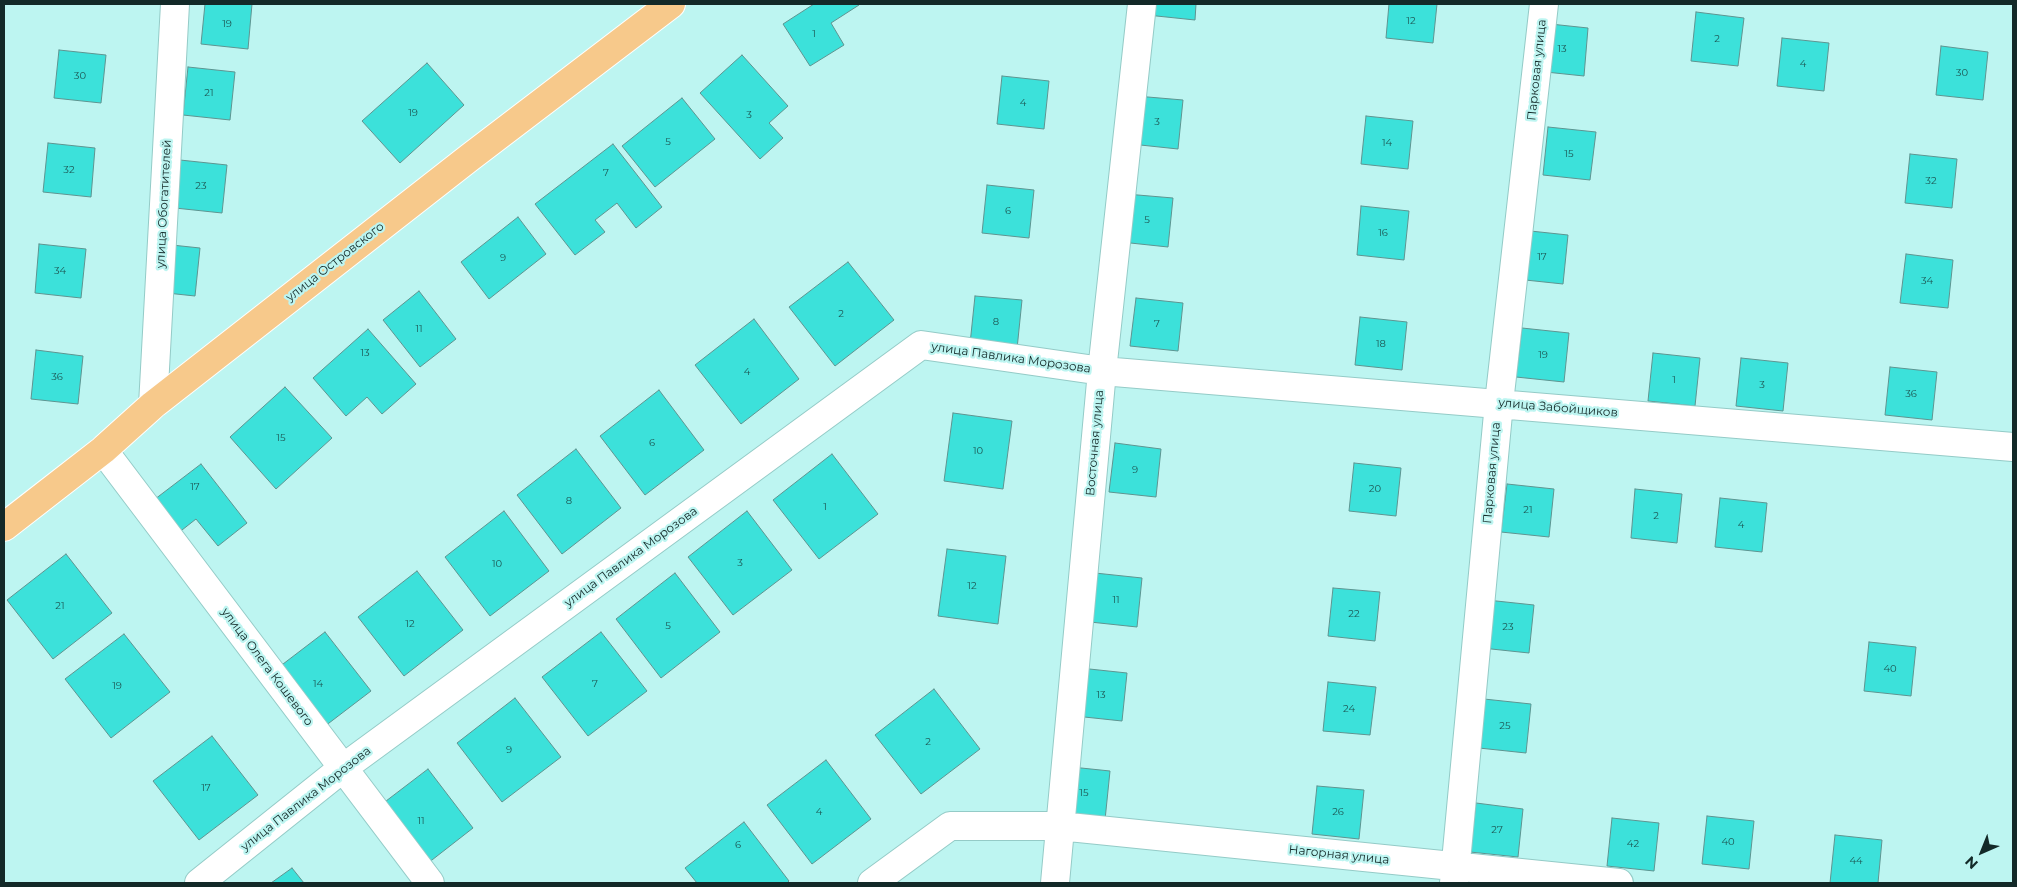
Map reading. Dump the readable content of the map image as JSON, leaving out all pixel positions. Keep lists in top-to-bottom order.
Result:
{
  "streets": {
    "main road": ["улица Островского"],
    "street": [
      "Парковая улица",
      "улица Обогатителей",
      "улица Павлика Морозова",
      "улица Забойщиков",
      "Восточная улица",
      "улица Олега Кошевого",
      "Нагорная улица"
    ]
  },
  "crossings": [
    ["Парковая улица", "улица Забойщиков"],
    ["Парковая улица", "Нагорная улица"],
    ["улица Обогатителей", "улица Островского"],
    ["улица Островского", "улица Олега Кошевого"],
    ["улица Павлика Морозова", "улица Забойщиков"],
    ["улица Павлика Морозова", "Восточная улица"],
    ["улица Павлика Морозова", "улица Олега Кошевого"],
    ["улица Забойщиков", "Восточная улица"],
    ["Восточная улица", "Нагорная улица"]
  ],
  "house_numbers": [
    "12",
    "19",
    "1",
    "2",
    "13",
    "4",
    "30",
    "30",
    "21",
    "4",
    "19",
    "3",
    "3",
    "5",
    "14",
    "15",
    "32",
    "7",
    "32",
    "23",
    "6",
    "5",
    "16",
    "17",
    "9",
    "34",
    "34",
    "2",
    "8",
    "7",
    "11",
    "18",
    "13",
    "19",
    "4",
    "36",
    "1",
    "3",
    "36",
    "15",
    "6",
    "10",
    "9",
    "17",
    "20",
    "8",
    "1",
    "21",
    "2",
    "4",
    "3",
    "10",
    "12",
    "11",
    "21",
    "22",
    "12",
    "5",
    "23",
    "40",
    "14",
    "7",
    "19",
    "13",
    "24",
    "25",
    "2",
    "9",
    "17",
    "15",
    "4",
    "26",
    "11",
    "27",
    "40",
    "42",
    "6",
    "44"
  ],
  "north": "bottom left"
}
